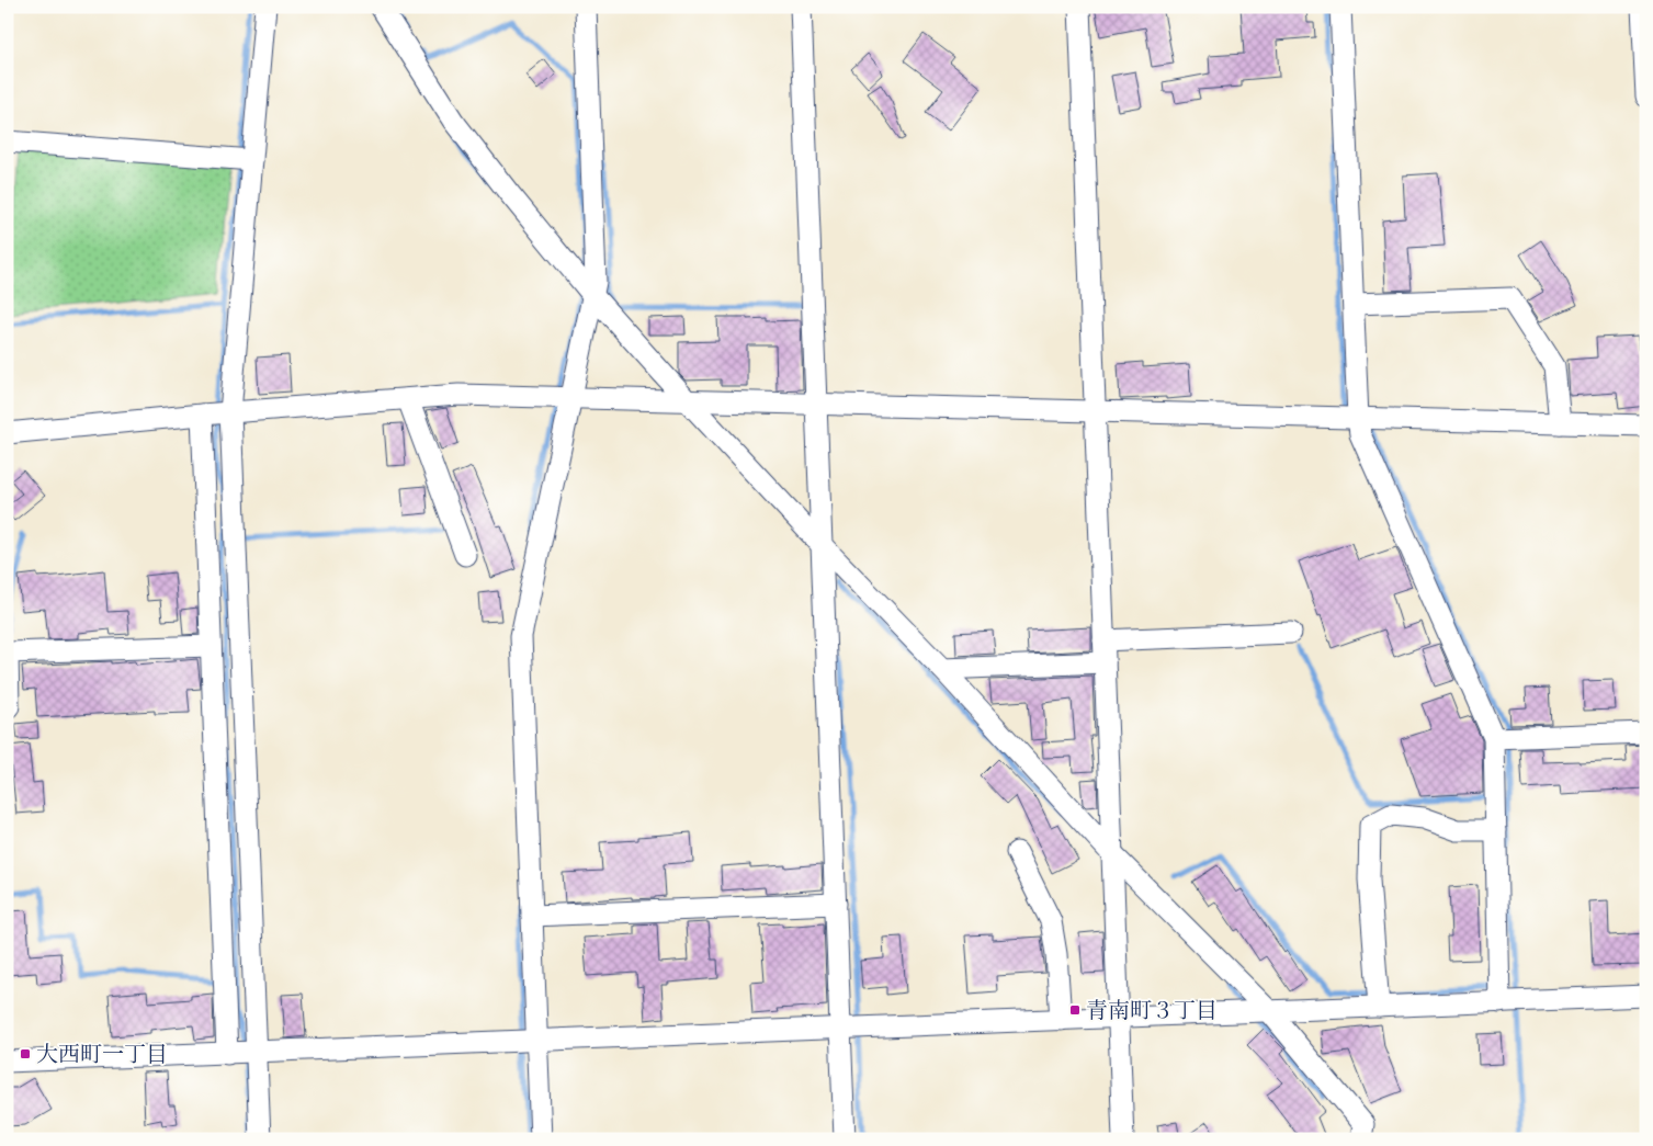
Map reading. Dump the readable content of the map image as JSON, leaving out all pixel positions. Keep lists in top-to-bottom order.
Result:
{
  "places": {
    "transit": ["青南町３丁目", "大西町一丁目"]
  }
}
